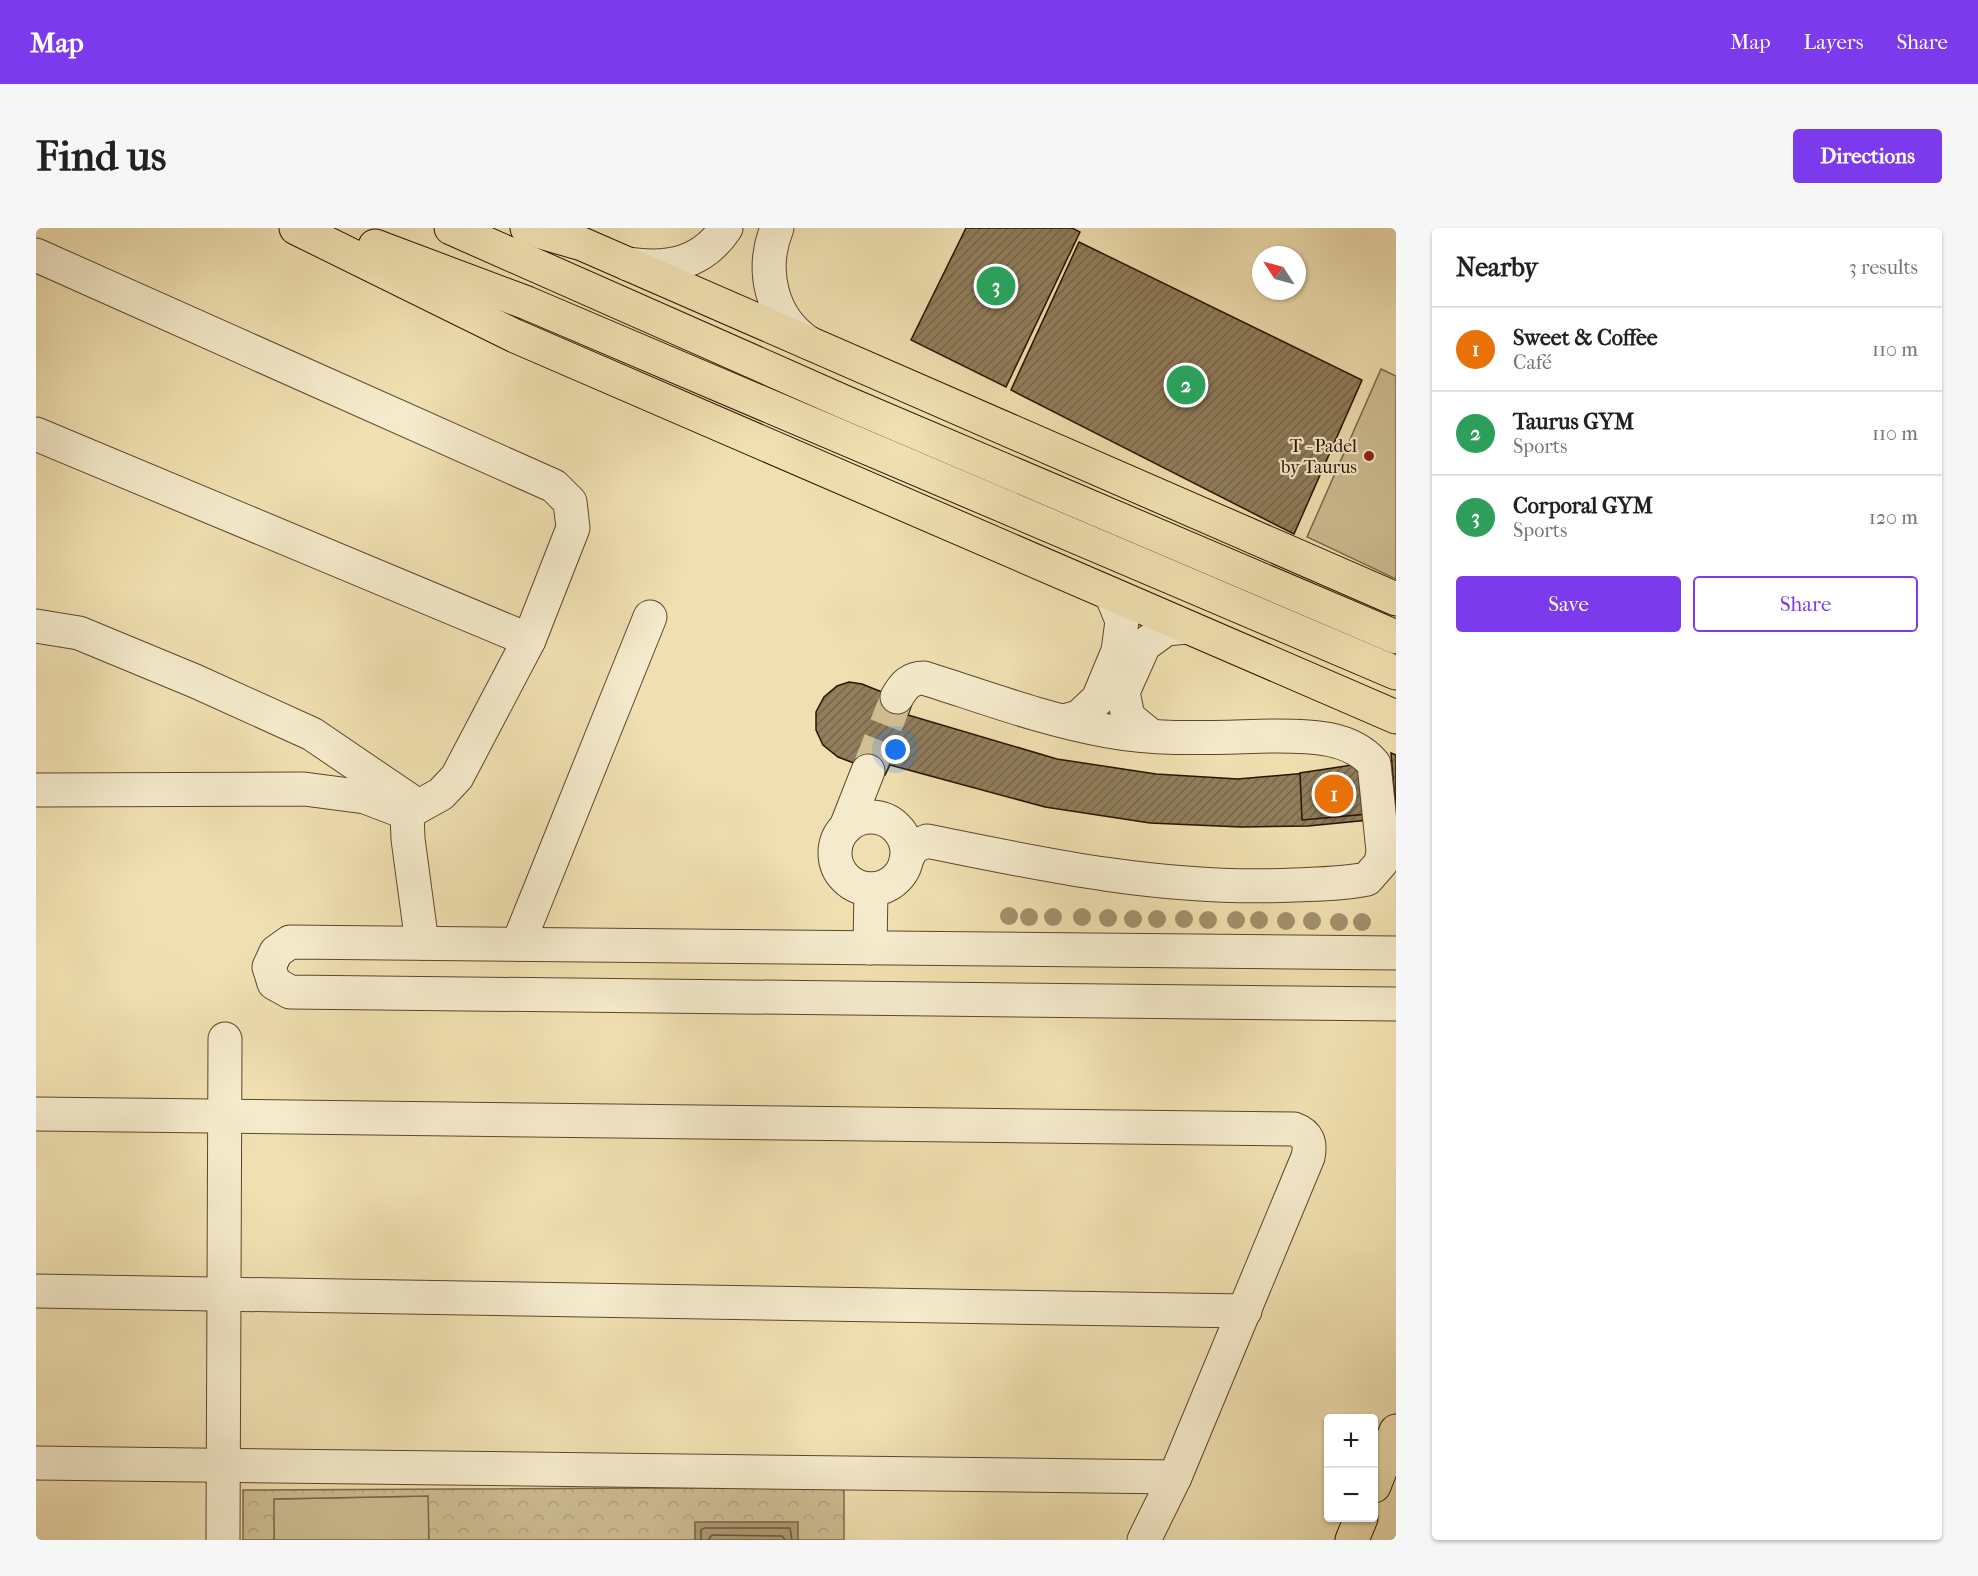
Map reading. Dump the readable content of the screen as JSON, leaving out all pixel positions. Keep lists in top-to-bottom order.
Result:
{
  "places": ["T - Padel by Taurus"],
  "north": "top left",
  "page": {
    "header": "Map",
    "nav": ["Map", "Layers", "Share"],
    "buttons": [
      "Directions",
      ["Save", "Share"]
    ],
    "title": "Find us",
    "heading": ["Nearby", "3 results"],
    "pins": ["3", "2", "1"],
    "list": [
      {
        "mark": "1",
        "name": "Sweet & Coffee",
        "note": "Café",
        "value": "110 m"
      },
      {
        "mark": "2",
        "name": "Taurus GYM",
        "note": "Sports",
        "value": "110 m"
      },
      {
        "mark": "3",
        "name": "Corporal GYM",
        "note": "Sports",
        "value": "120 m"
      }
    ],
    "map_buttons": ["+", "−"]
  }
}
